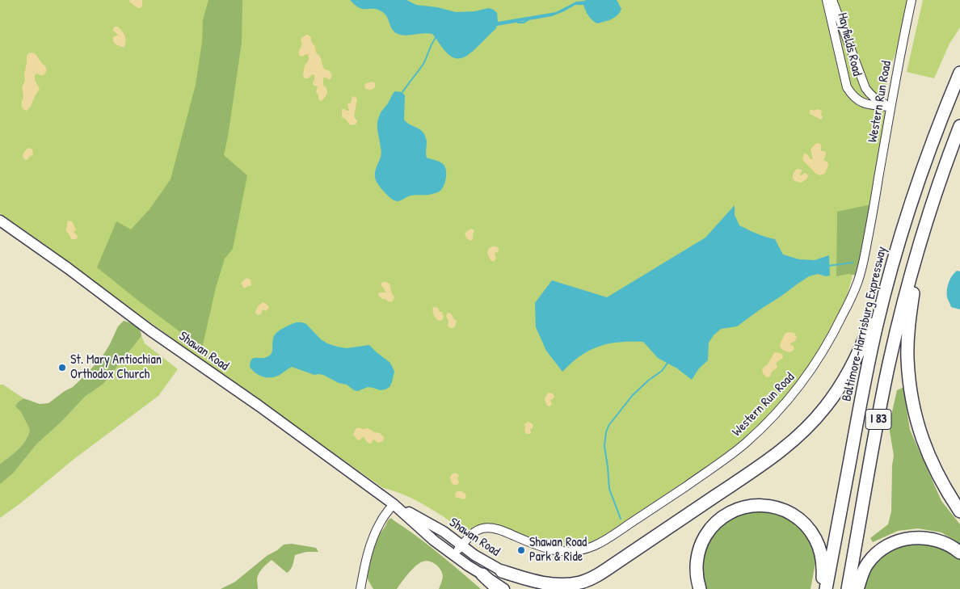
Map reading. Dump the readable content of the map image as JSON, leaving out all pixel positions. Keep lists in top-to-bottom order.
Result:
{
  "streets": {
    "highway": ["Baltimore-Harrisburg Expressway", "I 83"],
    "main road": ["Shawan Road"],
    "street": ["Hayfields Road", "Western Run Road"]
  },
  "crossings": [
    ["Hayfields Road", "Western Run Road"],
    ["Western Run Road", "Shawan Road"]
  ],
  "places": ["St. Mary Antiochian Orthodox Church", "Shawan Road Park & Ride"]
}
